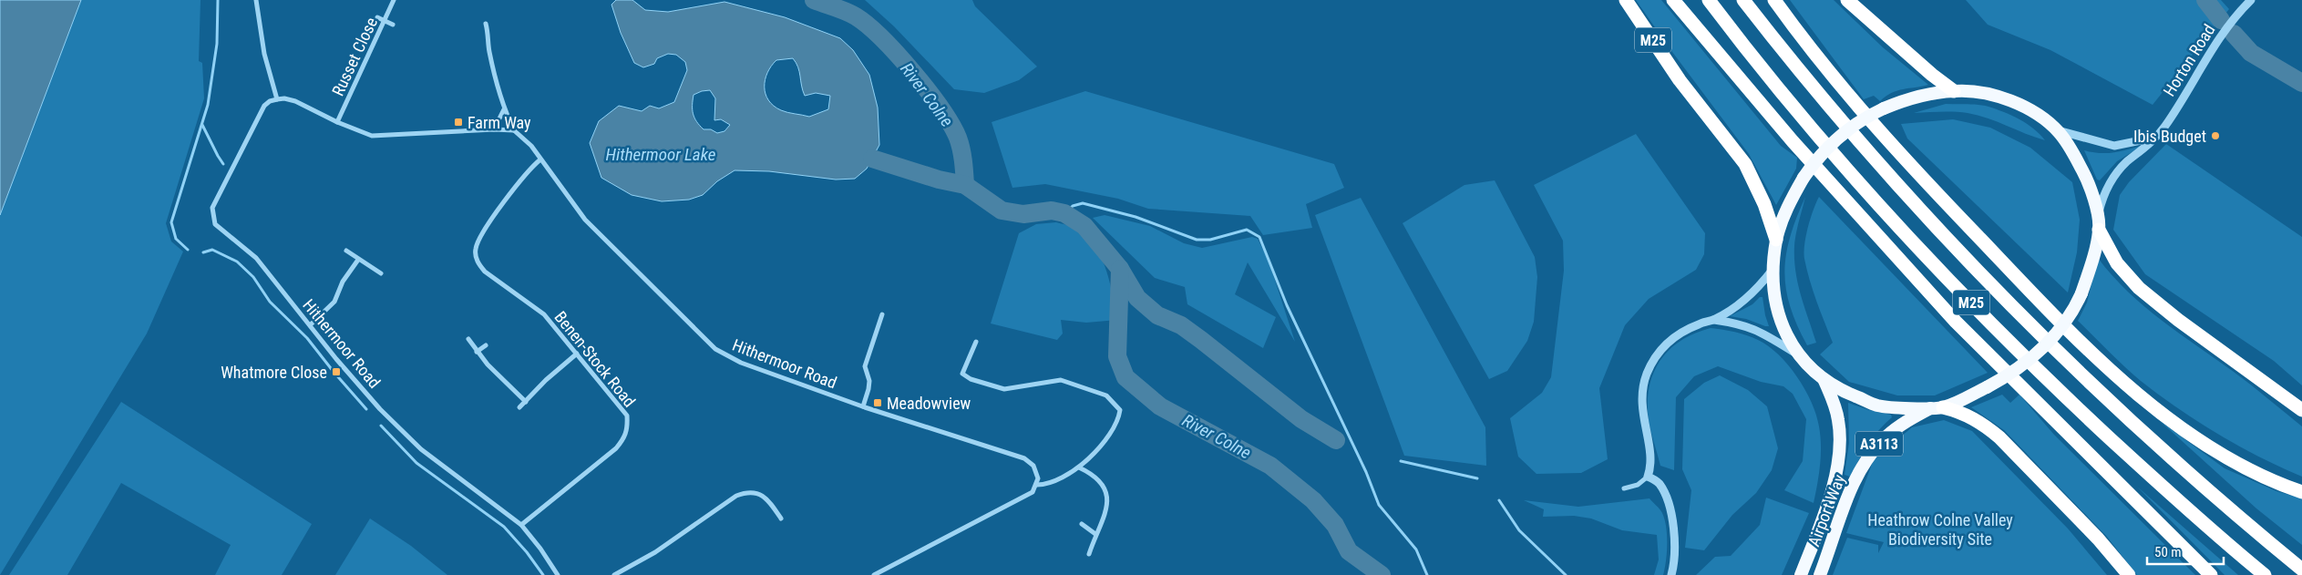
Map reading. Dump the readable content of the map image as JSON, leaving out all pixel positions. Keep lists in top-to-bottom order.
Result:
{
  "streets": {
    "highway": ["M25", "A3113", "Airport Way"],
    "street": [
      "Russet Close",
      "Horton Road",
      "Hithermoor Road",
      "Benen-Stock Road"
    ]
  },
  "crossings": [
    ["Horton Road", "Airport Way"],
    ["Hithermoor Road", "Benen-Stock Road"]
  ],
  "water": ["River Colne", "Hithermoor Lake"],
  "parks": ["Heathrow Colne Valley Biodiversity Site"],
  "places": {
    "transit": ["Farm Way", "Whatmore Close", "Meadowview"],
    "other": ["Ibis Budget"]
  },
  "scale_bar": "50 m"
}
